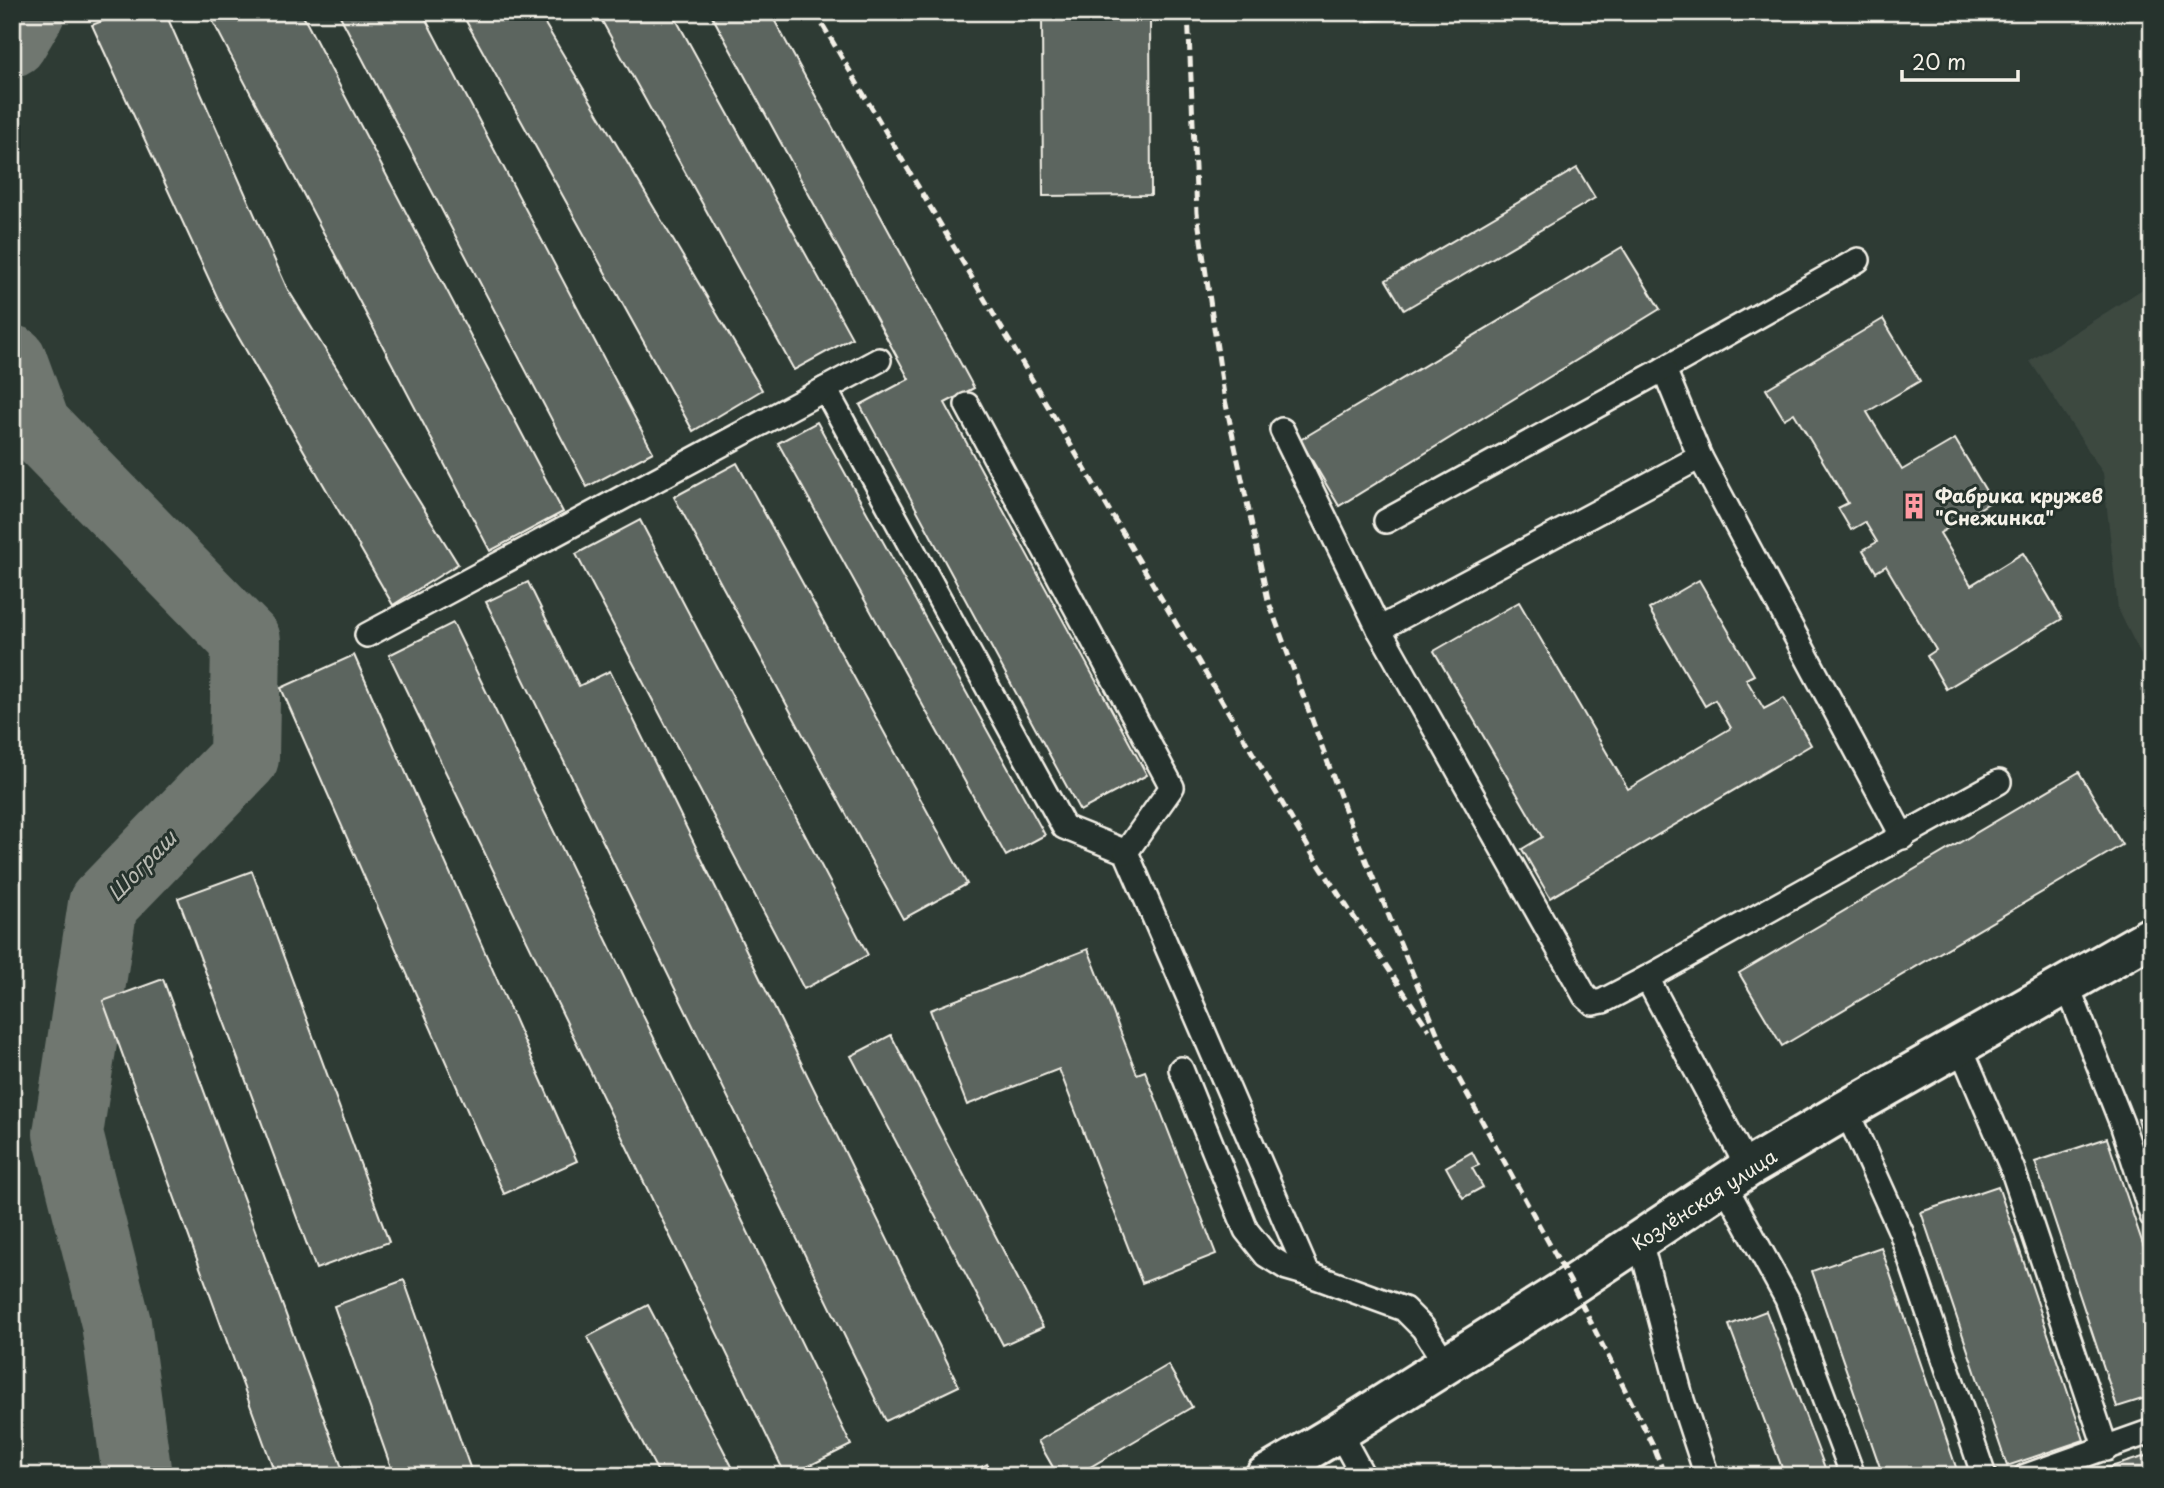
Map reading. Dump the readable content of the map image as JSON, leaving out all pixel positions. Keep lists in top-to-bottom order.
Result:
{
  "streets": {
    "street": ["Козлёнская улица"]
  },
  "water": ["Шограш"],
  "places": {
    "building": ["Фабрика кружев \"Снежинка\""]
  },
  "scale_bar": "20 m"
}
